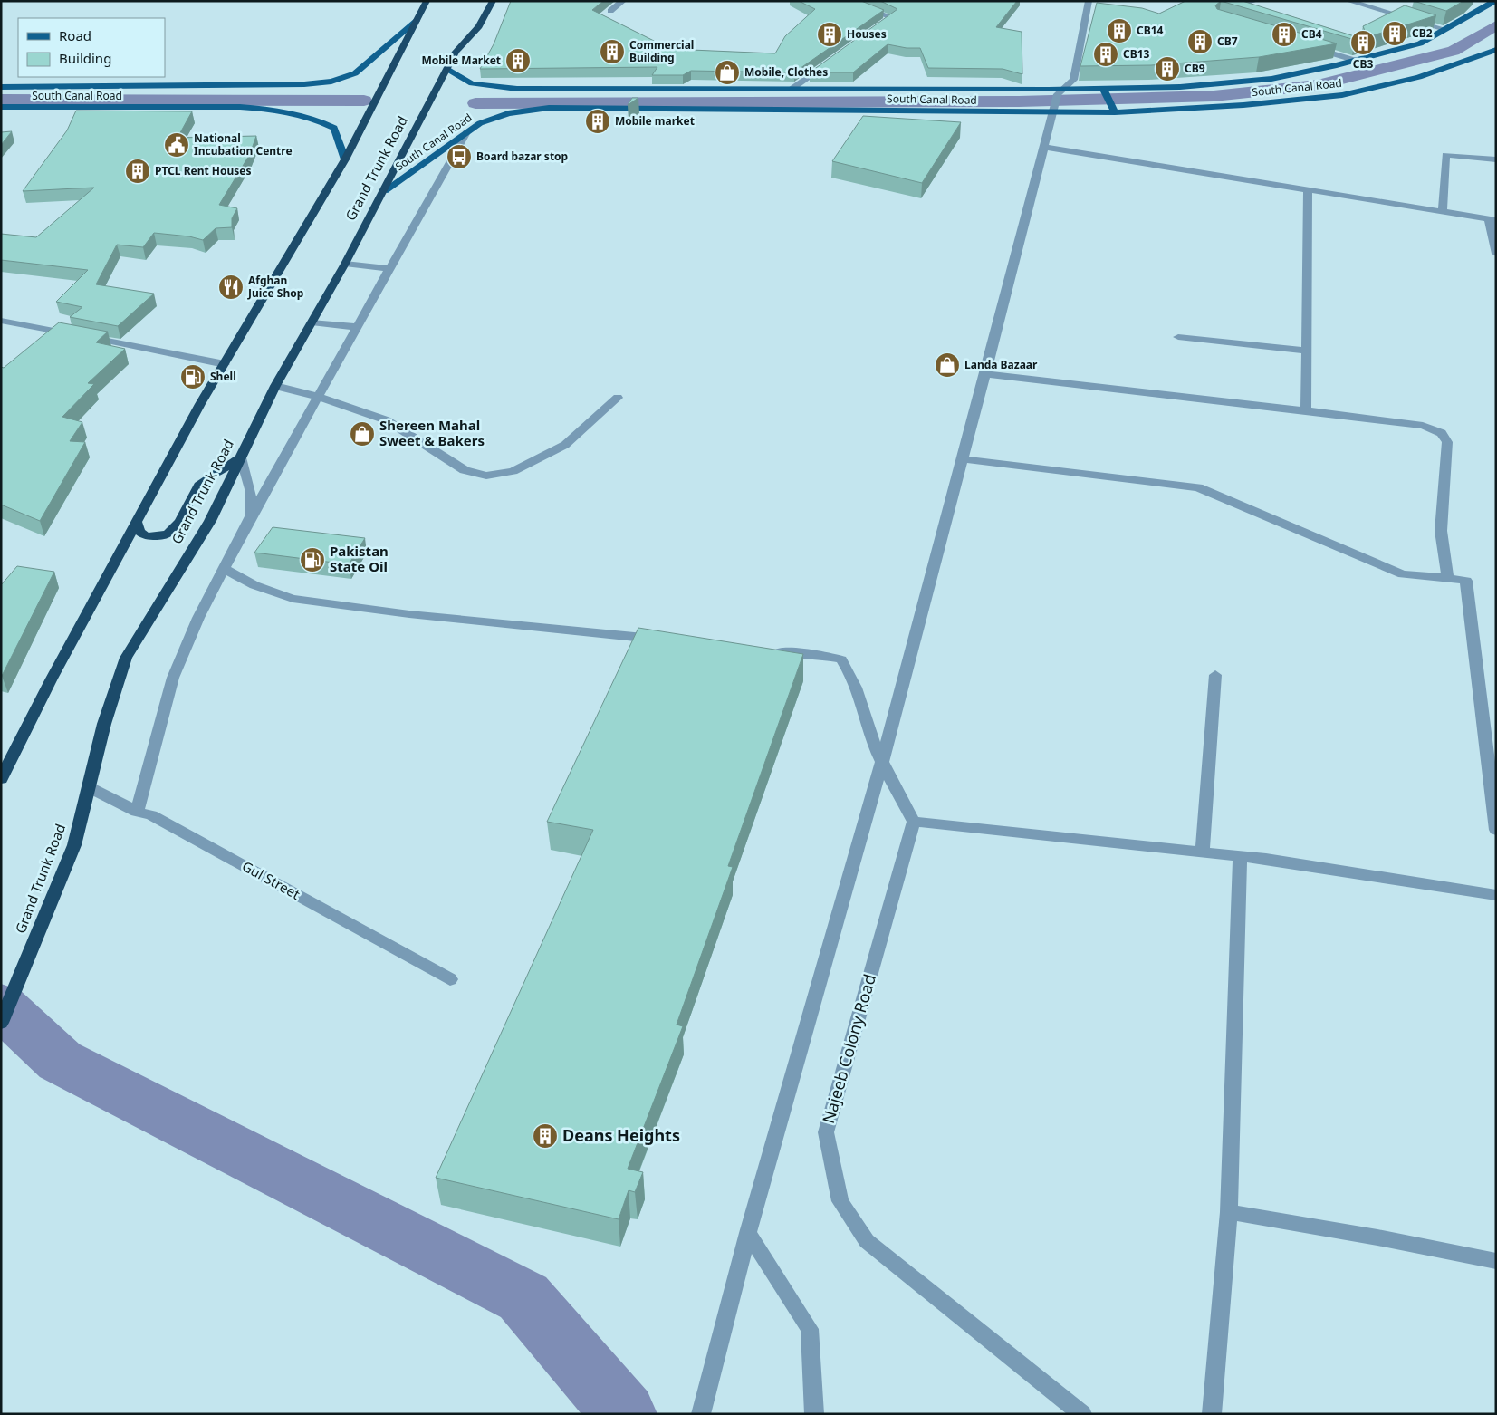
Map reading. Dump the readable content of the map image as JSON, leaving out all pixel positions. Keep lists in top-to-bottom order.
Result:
{
  "streets": {
    "highway": ["Grand Trunk Road"],
    "main road": ["South Canal Road"],
    "street": ["Gul Street", "Najeeb Colony Road"]
  },
  "crossings": [
    ["South Canal Road", "Grand Trunk Road"],
    ["Grand Trunk Road", "Gul Street"]
  ],
  "places": {
    "building": [
      "CB14",
      "CB2",
      "Houses",
      "CB4",
      "CB7",
      "CB3",
      "Commercial Building",
      "CB13",
      "Mobile Market",
      "CB9",
      "Mobile market",
      "PTCL Rent Houses",
      "Deans Heights"
    ],
    "shop": ["Mobile, Clothes", "Landa Bazaar", "Shereen Mahal Sweet & Bakers"],
    "public building": ["National Incubation Centre"],
    "bus stop": ["Board bazar stop"],
    "restaurant": ["Afghan Juice Shop"],
    "fuel station": ["Shell", "Pakistan State Oil"]
  },
  "legend": ["Road", "Building"]
}
